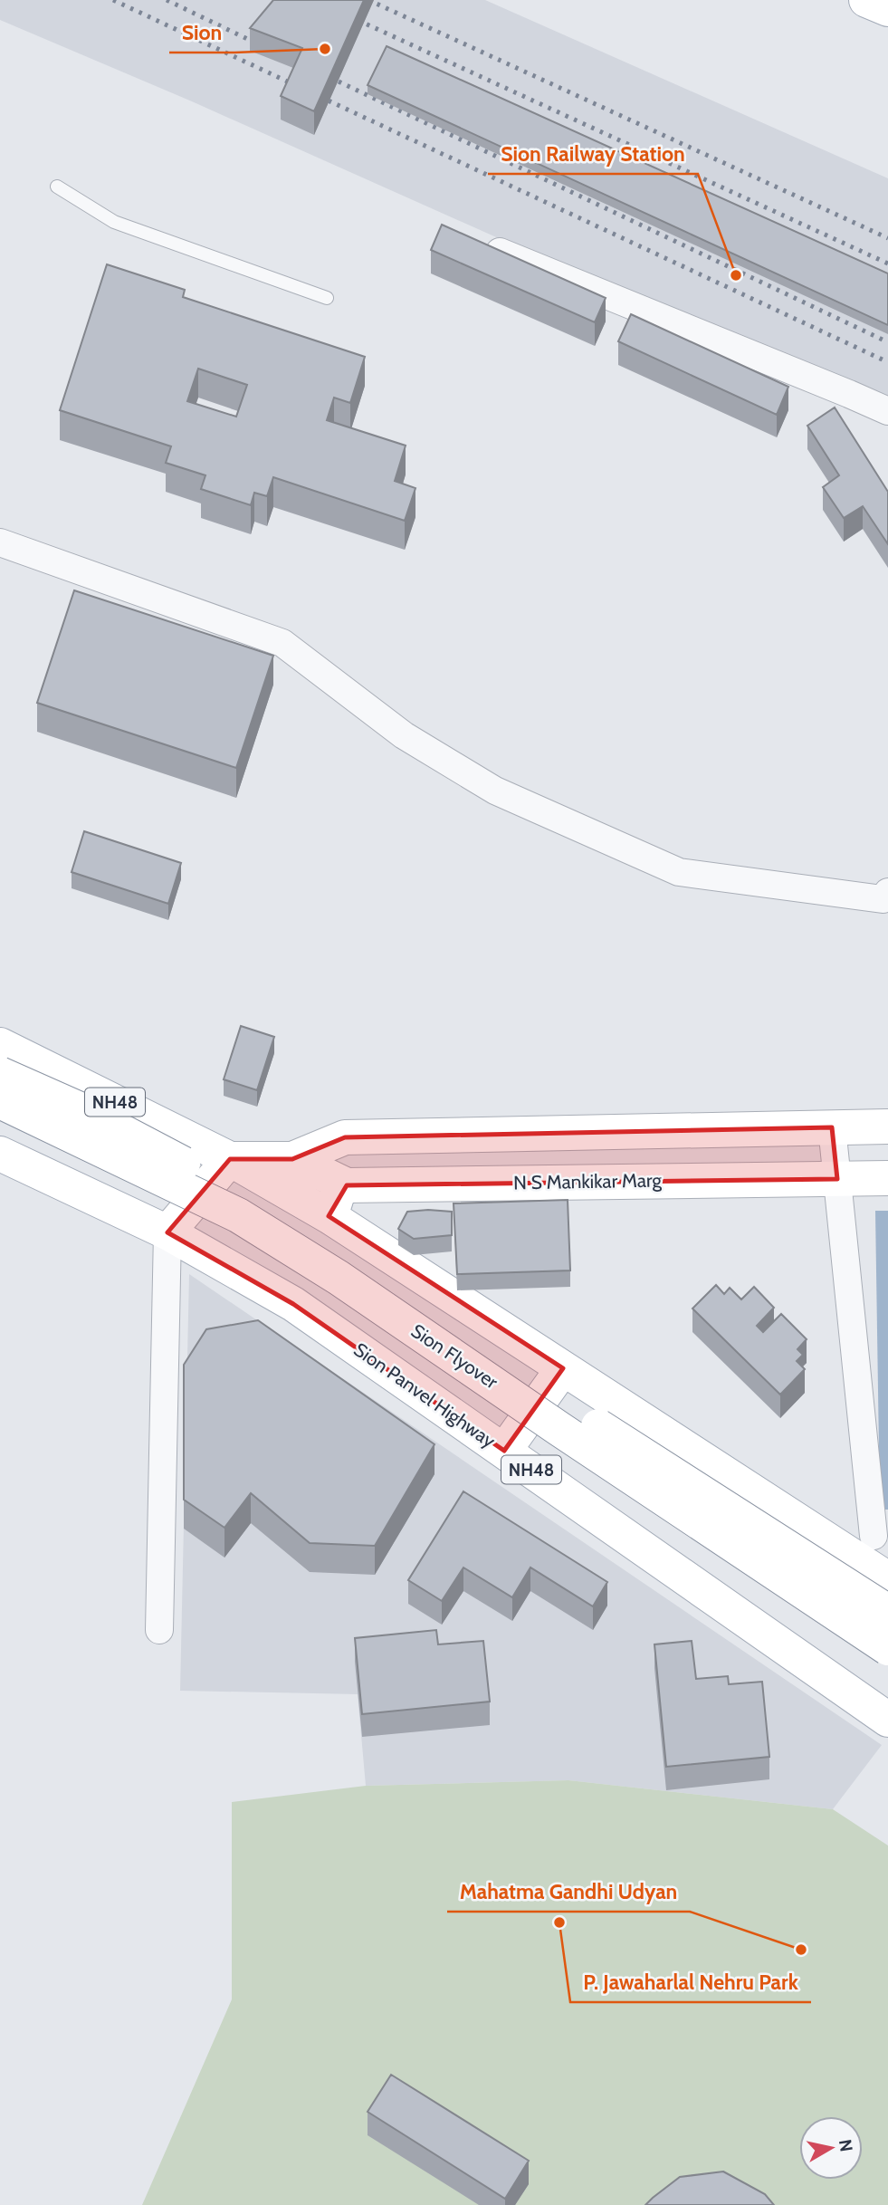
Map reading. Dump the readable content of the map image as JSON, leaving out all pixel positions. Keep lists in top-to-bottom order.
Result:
{
  "streets": {
    "main road": [
      "NH48",
      "N S Mankikar Marg",
      "Sion Flyover",
      "Sion Panvel Highway"
    ]
  },
  "crossings": [
    ["NH48", "N S Mankikar Marg"]
  ],
  "places": [
    "Sion",
    "Sion Railway Station",
    "P. Jawaharlal Nehru Park",
    "Mahatma Gandhi Udyan"
  ],
  "north": "right"
}
